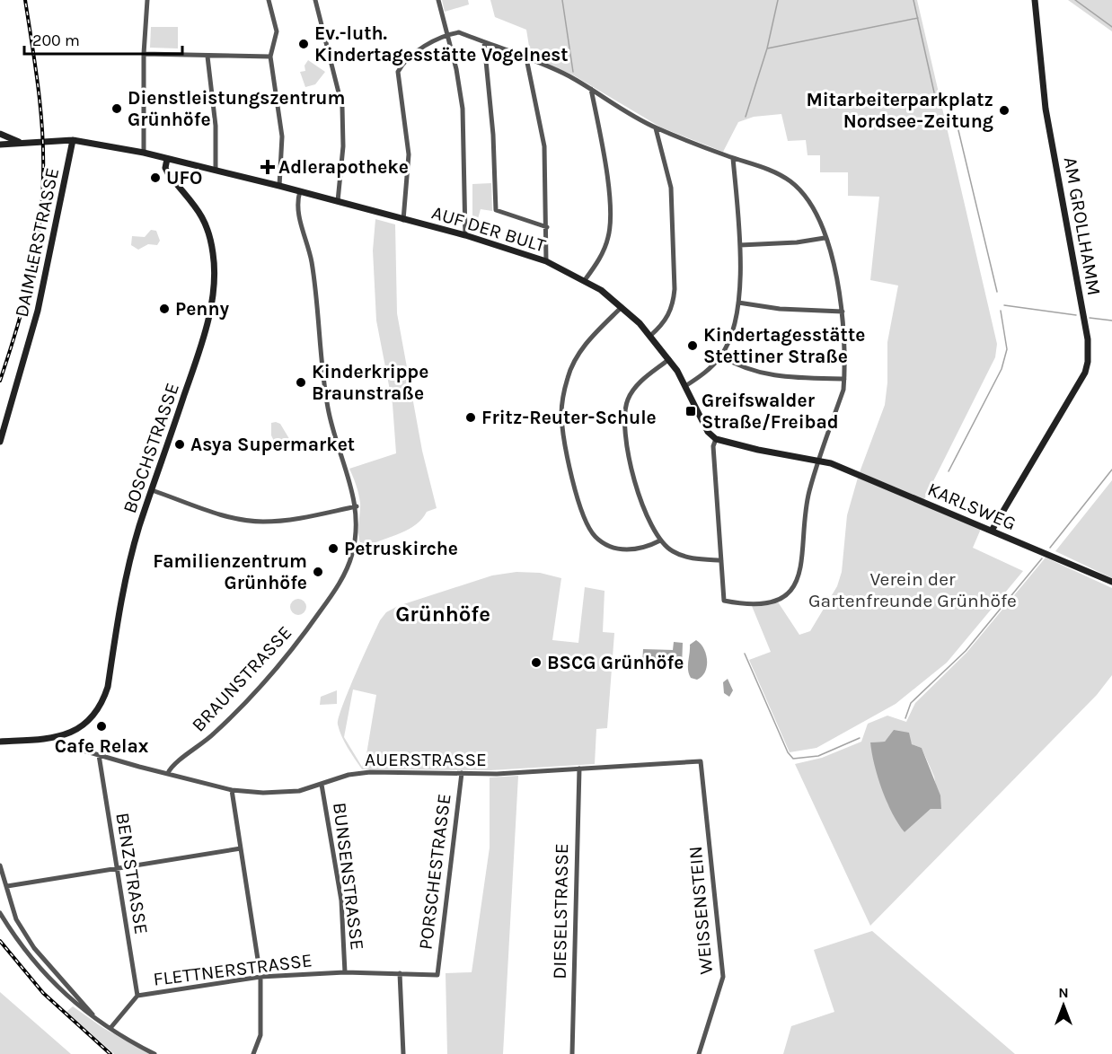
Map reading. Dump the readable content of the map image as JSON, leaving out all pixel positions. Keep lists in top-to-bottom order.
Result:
{
  "streets": {
    "street": [
      "AM GROLLHAMM",
      "AUF DER BULT",
      "DAIMLERSTRASSE",
      "BOSCHSTRASSE",
      "KARLSWEG",
      "BRAUNSTRASSE",
      "AUERSTRASSE",
      "PORSCHESTRASSE",
      "BENZSTRASSE",
      "BUNSENSTRASSE",
      "WEISSENSTEIN",
      "DIESELSTRASSE",
      "FLETTNERSTRASSE"
    ]
  },
  "crossings": [
    ["AM GROLLHAMM", "KARLSWEG"],
    ["AUF DER BULT", "DAIMLERSTRASSE"],
    ["AUF DER BULT", "BOSCHSTRASSE"],
    ["AUF DER BULT", "BRAUNSTRASSE"],
    ["BOSCHSTRASSE", "AUERSTRASSE"],
    ["BRAUNSTRASSE", "AUERSTRASSE"],
    ["AUERSTRASSE", "PORSCHESTRASSE"],
    ["AUERSTRASSE", "BENZSTRASSE"],
    ["AUERSTRASSE", "BUNSENSTRASSE"],
    ["AUERSTRASSE", "WEISSENSTEIN"],
    ["AUERSTRASSE", "DIESELSTRASSE"],
    ["PORSCHESTRASSE", "FLETTNERSTRASSE"],
    ["BENZSTRASSE", "FLETTNERSTRASSE"],
    ["BUNSENSTRASSE", "FLETTNERSTRASSE"]
  ],
  "districts": ["Grünhöfe"],
  "parks": ["Verein der Gartenfreunde Grünhöfe"],
  "places": {
    "other": [
      "Ev.-luth. Kindertagesstätte Vogelnest",
      "Dienstleistungszentrum Grünhöfe",
      "Mitarbeiterparkplatz Nordsee-Zeitung",
      "UFO",
      "Penny",
      "Kindertagesstätte Stettiner Straße",
      "Kinderkrippe Braunstraße",
      "Fritz-Reuter-Schule",
      "Asya Supermarket",
      "Petruskirche",
      "Familienzentrum Grünhöfe",
      "BSCG Grünhöfe",
      "Cafe Relax"
    ],
    "health": ["Adlerapotheke"],
    "transit": ["Greifswalder Straße/Freibad"]
  },
  "scale_bar": "200 m",
  "north": "top"
}
